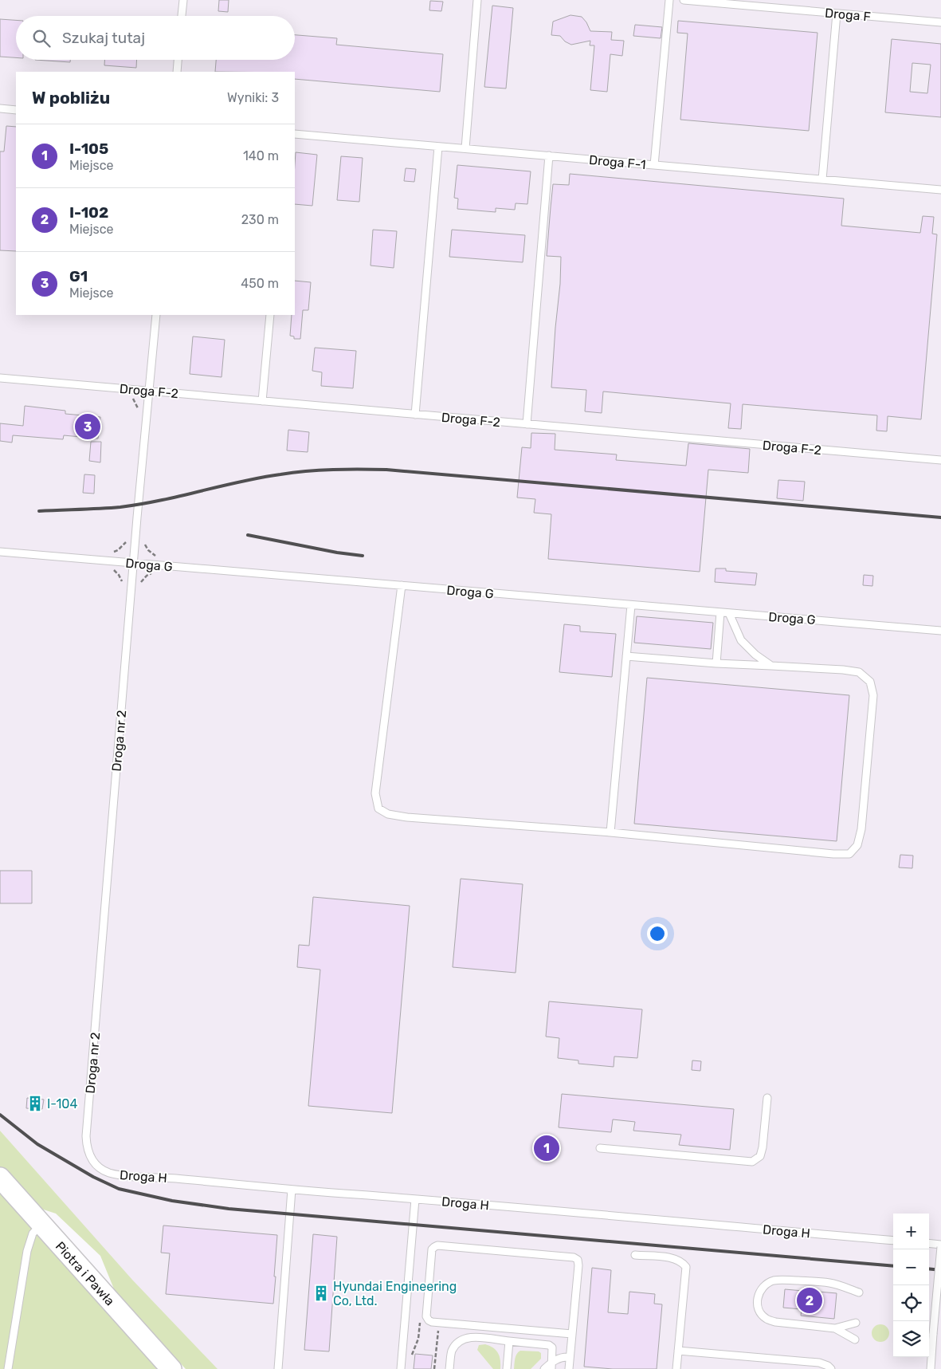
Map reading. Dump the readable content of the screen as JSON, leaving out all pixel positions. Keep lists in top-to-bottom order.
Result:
{
  "streets": {
    "street": ["Piotra i Pawła"],
    "lane": [
      "Droga F",
      "Droga F-1",
      "Droga F-2",
      "Droga G",
      "Droga nr 2",
      "Droga H"
    ]
  },
  "crossings": [
    ["Droga F-2", "Droga nr 2"],
    ["Droga G", "Droga nr 2"],
    ["Droga nr 2", "Droga H"]
  ],
  "places": {
    "building": ["I-104", "Hyundai Engineering Co, Ltd."]
  },
  "page": {
    "search": "Szukaj tutaj",
    "heading": ["W pobliżu", "Wyniki: 3"],
    "list": [
      {
        "mark": "1",
        "name": "I-105",
        "note": "Miejsce",
        "value": "140 m"
      },
      {
        "mark": "2",
        "name": "I-102",
        "note": "Miejsce",
        "value": "230 m"
      },
      {
        "mark": "3",
        "name": "G1",
        "note": "Miejsce",
        "value": "450 m"
      }
    ],
    "pins": ["3", "1", "2"],
    "map_buttons": ["+", "−"]
  }
}
